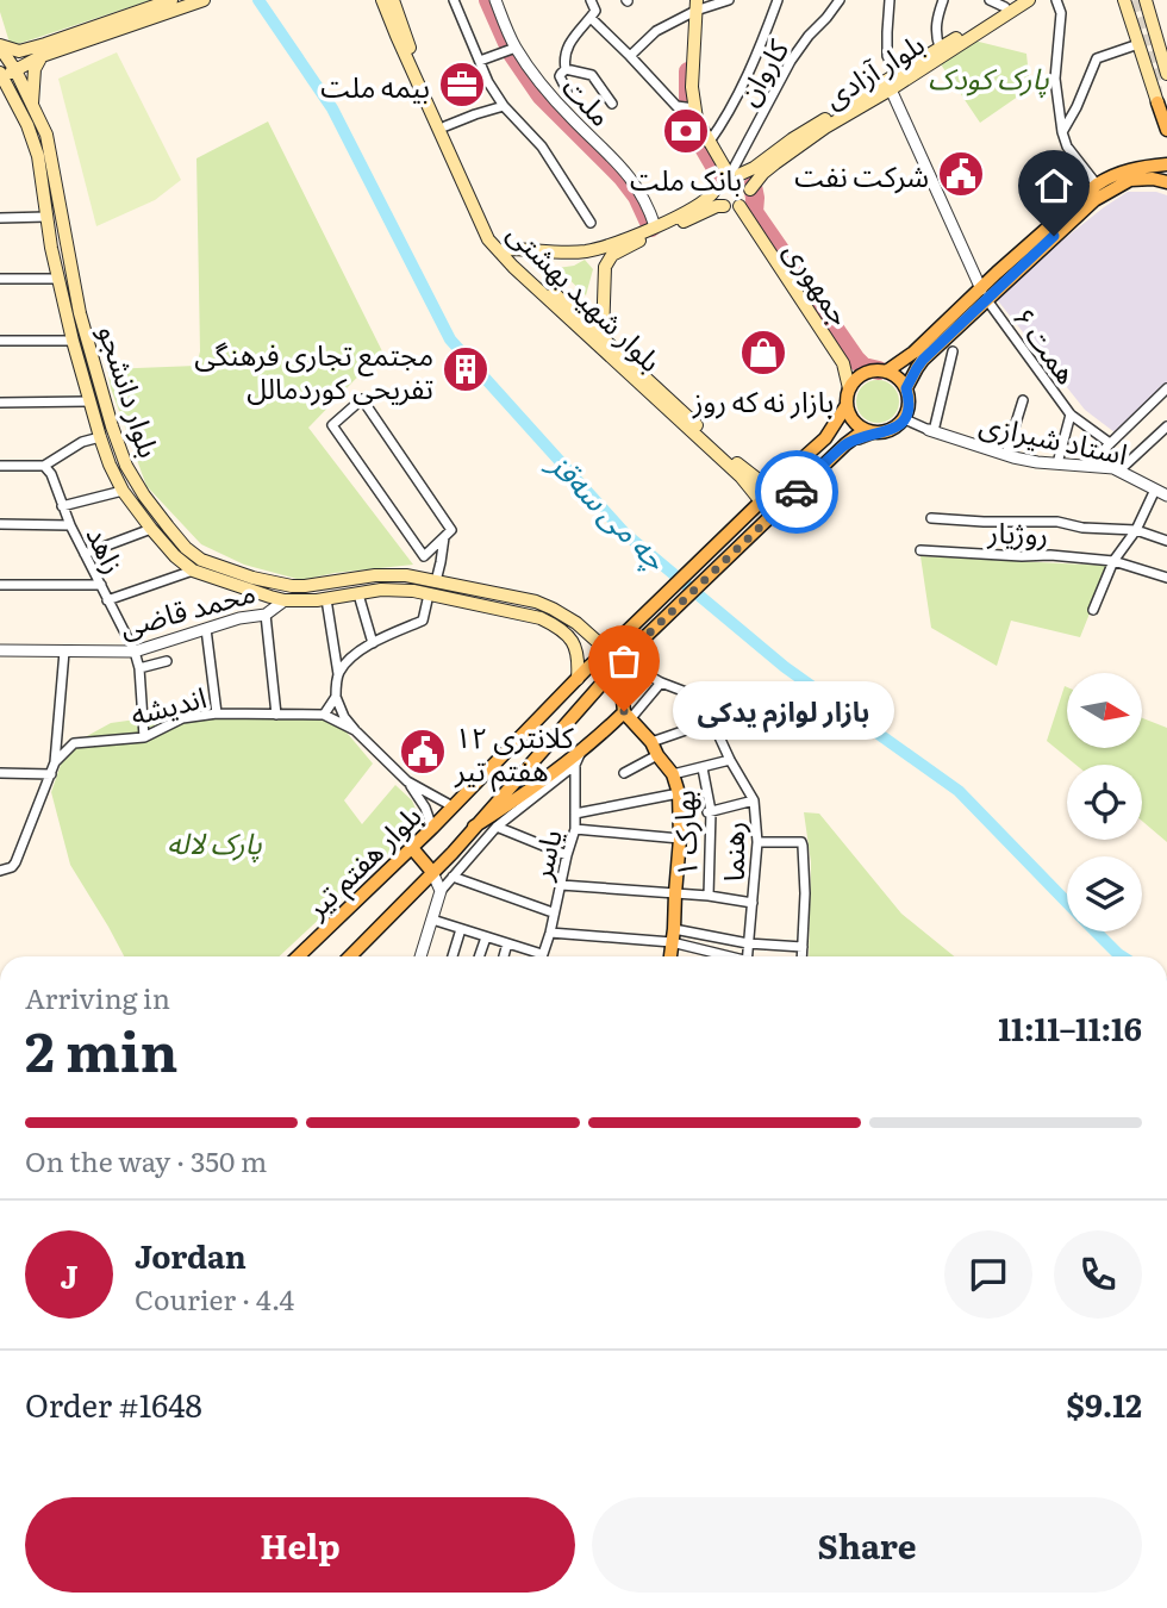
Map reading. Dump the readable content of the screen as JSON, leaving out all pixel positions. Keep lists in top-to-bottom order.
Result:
{
  "streets": {
    "main road": [
      "بلوار آزادی",
      "جمهوری",
      "بلوار شهید بهشتی",
      "بلوار دانشجو",
      "بلوار هفتم تیر"
    ],
    "street": [
      "کاروان",
      "ملت",
      "همت ۶",
      "استاد شیرازی",
      "روژیار",
      "زاهد",
      "محمد قاضی",
      "اندیشه",
      "بهارک ۱",
      "رهنما",
      "یاسر"
    ]
  },
  "crossings": [
    ["بلوار آزادی", "کاروان"],
    ["بلوار آزادی", "جمهوری"],
    ["کاروان", "جمهوری"],
    ["جمهوری", "بلوار هفتم تیر"],
    ["بلوار شهید بهشتی", "بلوار هفتم تیر"],
    ["همت ۶", "استاد شیرازی"],
    ["بلوار دانشجو", "محمد قاضی"],
    ["بلوار دانشجو", "بلوار هفتم تیر"],
    ["زاهد", "محمد قاضی"],
    ["زاهد", "اندیشه"],
    ["رهنما", "بلوار هفتم تیر"]
  ],
  "water": ["چە می سەقز"],
  "parks": ["پارک کودک", "پارک لاله"],
  "places": {
    "office": ["بیمه ملت"],
    "bank": ["بانک ملت"],
    "public building": ["شرکت نفت", "کلانتری ۱۲ هفتم تیر"],
    "shop": ["بازار نه که روز"],
    "building": ["مجتمع تجاری فرهنگی تفریحی کوردمالل"],
    "other": ["بازار لوازم یدکی"]
  },
  "north": "right",
  "page": {
    "bubble": "بازار لوازم یدکی",
    "heading": ["2 min", "Arriving in", "11:11–11:16"],
    "panel": [
      "Jordan",
      "Courier · 4.4",
      "Order #1648",
      "$9.12"
    ],
    "bar": "On the way · 350 m",
    "round": "J",
    "buttons": ["Help", "Share"]
  }
}
